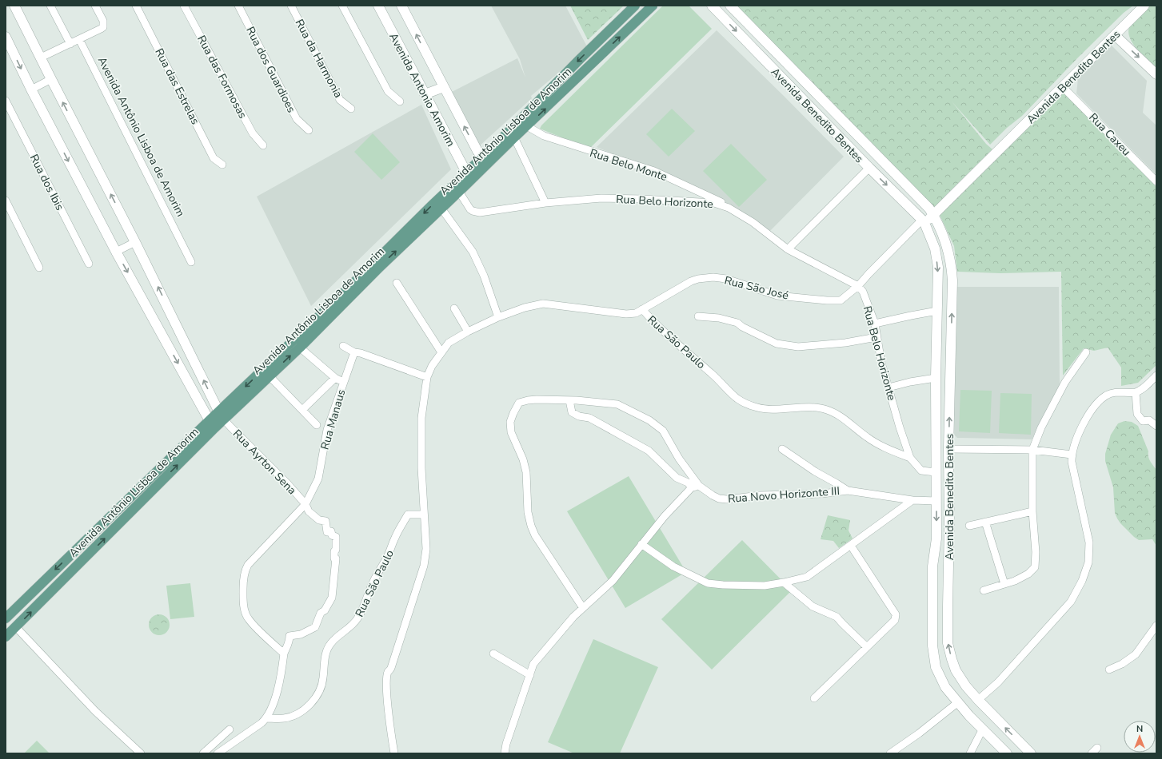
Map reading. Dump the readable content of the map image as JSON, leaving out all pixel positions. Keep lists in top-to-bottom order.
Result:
{
  "streets": {
    "main road": ["Avenida Antônio Lisboa de Amorim"],
    "street": [
      "Rua da Harmonia",
      "Rua dos Guardioes",
      "Rua das Formosas",
      "Avenida Benedito Bentes",
      "Rua das Estrelas",
      "Avenida Antonio Amorim",
      "Rua Caxeu",
      "Rua Belo Monte",
      "Rua dos Ibis",
      "Rua Belo Horizonte",
      "Rua São José",
      "Rua São Paulo",
      "Rua Manaus",
      "Rua Ayrton Sena",
      "Rua Novo Horizonte III"
    ]
  },
  "crossings": [
    ["Avenida Benedito Bentes", "Rua Caxeu"],
    ["Avenida Benedito Bentes", "Rua Belo Horizonte"],
    ["Avenida Benedito Bentes", "Rua São José"],
    ["Avenida Benedito Bentes", "Rua Novo Horizonte III"],
    ["Avenida Antonio Amorim", "Avenida Antônio Lisboa de Amorim"],
    ["Avenida Antônio Lisboa de Amorim", "Rua Belo Monte"],
    ["Avenida Antônio Lisboa de Amorim", "Rua Belo Horizonte"],
    ["Avenida Antônio Lisboa de Amorim", "Rua Ayrton Sena"],
    ["Rua Belo Monte", "Rua Belo Horizonte"],
    ["Rua Belo Horizonte", "Rua São José"],
    ["Rua Belo Horizonte", "Rua São Paulo"],
    ["Rua São José", "Rua São Paulo"],
    ["Rua Manaus", "Rua Ayrton Sena"]
  ],
  "north": "top"
}
